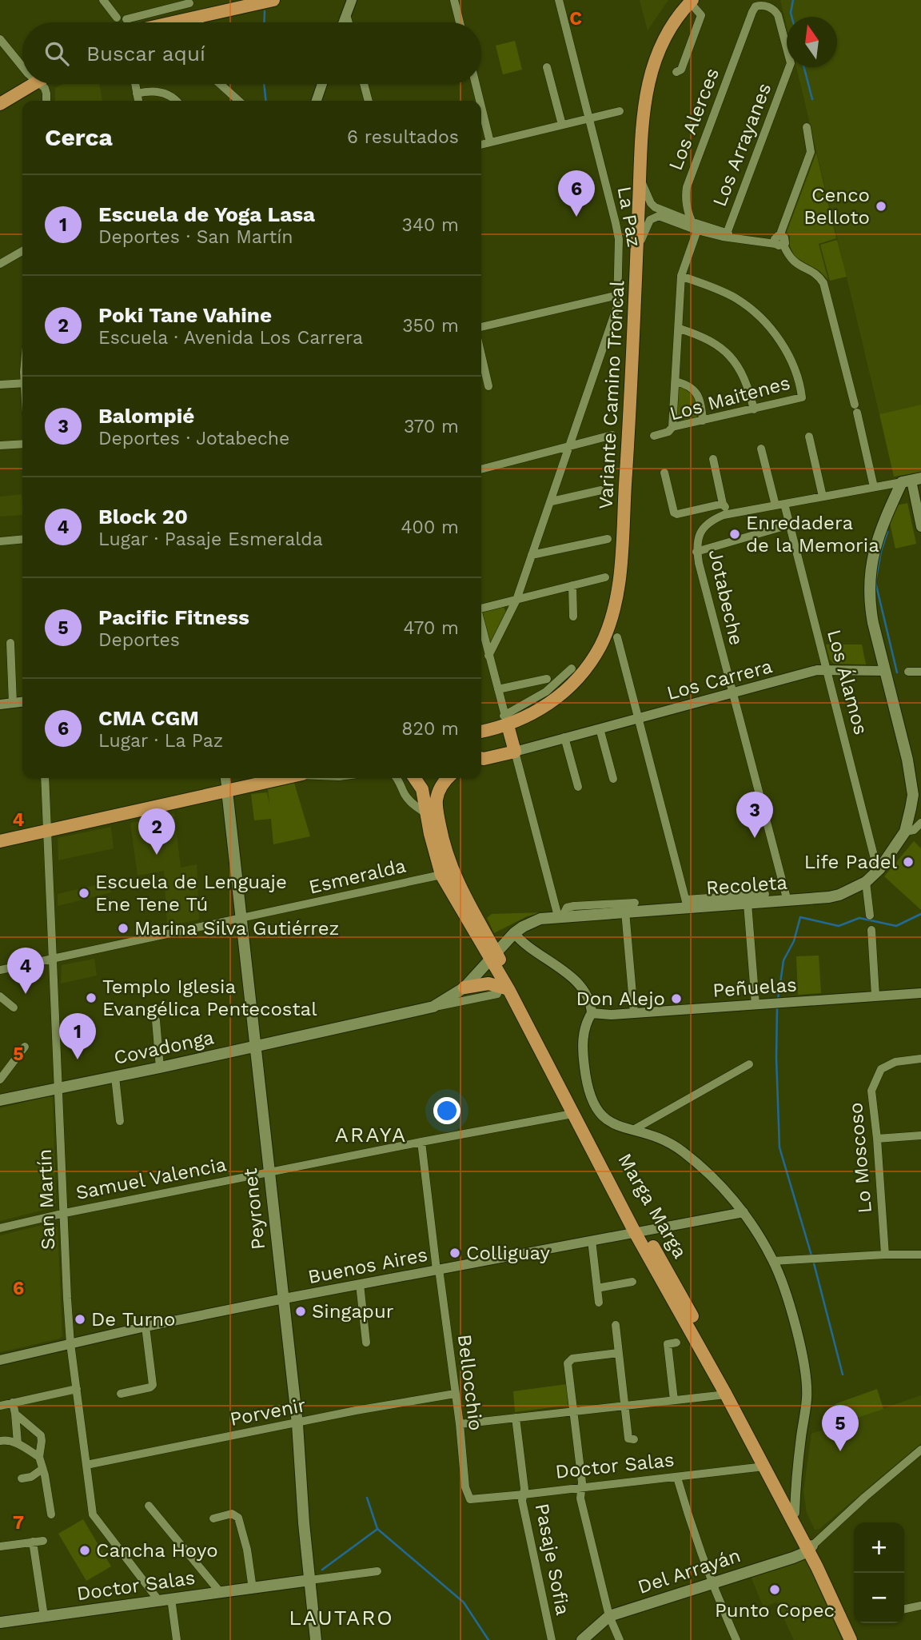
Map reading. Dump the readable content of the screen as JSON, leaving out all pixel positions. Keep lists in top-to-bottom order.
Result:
{
  "streets": {
    "main road": [
      "Variante Camino Troncal",
      "Recoleta",
      "Covadonga",
      "Marga Marga",
      "Peyronet",
      "Doctor Salas",
      "Del Arrayán"
    ],
    "street": [
      "Los Alerces",
      "Los Arrayanes",
      "La Paz",
      "Los Maitenes",
      "Jotabeche",
      "Los Carrera",
      "Los Álamos",
      "Esmeralda",
      "Peñuelas",
      "Lo Moscoso",
      "Samuel Valencia",
      "San Martín",
      "Buenos Aires",
      "Bellocchio",
      "Porvenir",
      "Pasaje Sofia"
    ]
  },
  "crossings": [
    ["Jotabeche", "Los Carrera"],
    ["Jotabeche", "Los Álamos"],
    ["Jotabeche", "Recoleta"],
    ["Los Carrera", "Los Álamos"],
    ["Los Carrera", "Recoleta"],
    ["Los Álamos", "Recoleta"],
    ["Esmeralda", "San Martín"],
    ["Esmeralda", "Marga Marga"],
    ["Esmeralda", "Peyronet"],
    ["Recoleta", "Covadonga"],
    ["Recoleta", "Marga Marga"],
    ["Covadonga", "San Martín"],
    ["Covadonga", "Marga Marga"],
    ["Covadonga", "Peyronet"],
    ["Samuel Valencia", "San Martín"],
    ["Samuel Valencia", "Marga Marga"],
    ["Samuel Valencia", "Peyronet"],
    ["Samuel Valencia", "Bellocchio"],
    ["San Martín", "Buenos Aires"],
    ["San Martín", "Porvenir"],
    ["San Martín", "Doctor Salas"],
    ["Marga Marga", "Buenos Aires"],
    ["Marga Marga", "Doctor Salas"],
    ["Marga Marga", "Del Arrayán"],
    ["Peyronet", "Buenos Aires"],
    ["Peyronet", "Porvenir"],
    ["Peyronet", "Doctor Salas"],
    ["Buenos Aires", "Bellocchio"],
    ["Bellocchio", "Porvenir"],
    ["Bellocchio", "Doctor Salas"],
    ["Doctor Salas", "Pasaje Sofia"]
  ],
  "districts": ["ARAYA", "LAUTARO"],
  "places": [
    "Cenco Belloto",
    "Enredadera de la Memoria",
    "Life Padel",
    "Escuela de Lenguaje Ene Tene Tú",
    "Marina Silva Gutiérrez",
    "Templo Iglesia Evangélica Pentecostal",
    "Don Alejo",
    "Colliguay",
    "Singapur",
    "De Turno",
    "Cancha Hoyo",
    "Punto Copec"
  ],
  "north": "top",
  "page": {
    "search": "Buscar aquí",
    "heading": ["Cerca", "6 resultados"],
    "pins": [
      "6",
      "3",
      "2",
      "4",
      "1",
      "5"
    ],
    "list": [
      {
        "mark": "1",
        "name": "Escuela de Yoga Lasa",
        "note": "Deportes · San Martín",
        "value": "340 m"
      },
      {
        "mark": "2",
        "name": "Poki Tane Vahine",
        "note": "Escuela · Avenida Los Carrera",
        "value": "350 m"
      },
      {
        "mark": "3",
        "name": "Balompié",
        "note": "Deportes · Jotabeche",
        "value": "370 m"
      },
      {
        "mark": "4",
        "name": "Block 20",
        "note": "Lugar · Pasaje Esmeralda",
        "value": "400 m"
      },
      {
        "mark": "5",
        "name": "Pacific Fitness",
        "note": "Deportes",
        "value": "470 m"
      },
      {
        "mark": "6",
        "name": "CMA CGM",
        "note": "Lugar · La Paz",
        "value": "820 m"
      }
    ],
    "map_buttons": ["+", "−"]
  },
  "grid": {
    "columns": ["C"],
    "rows": [
      "4",
      "5",
      "6",
      "7"
    ]
  }
}
